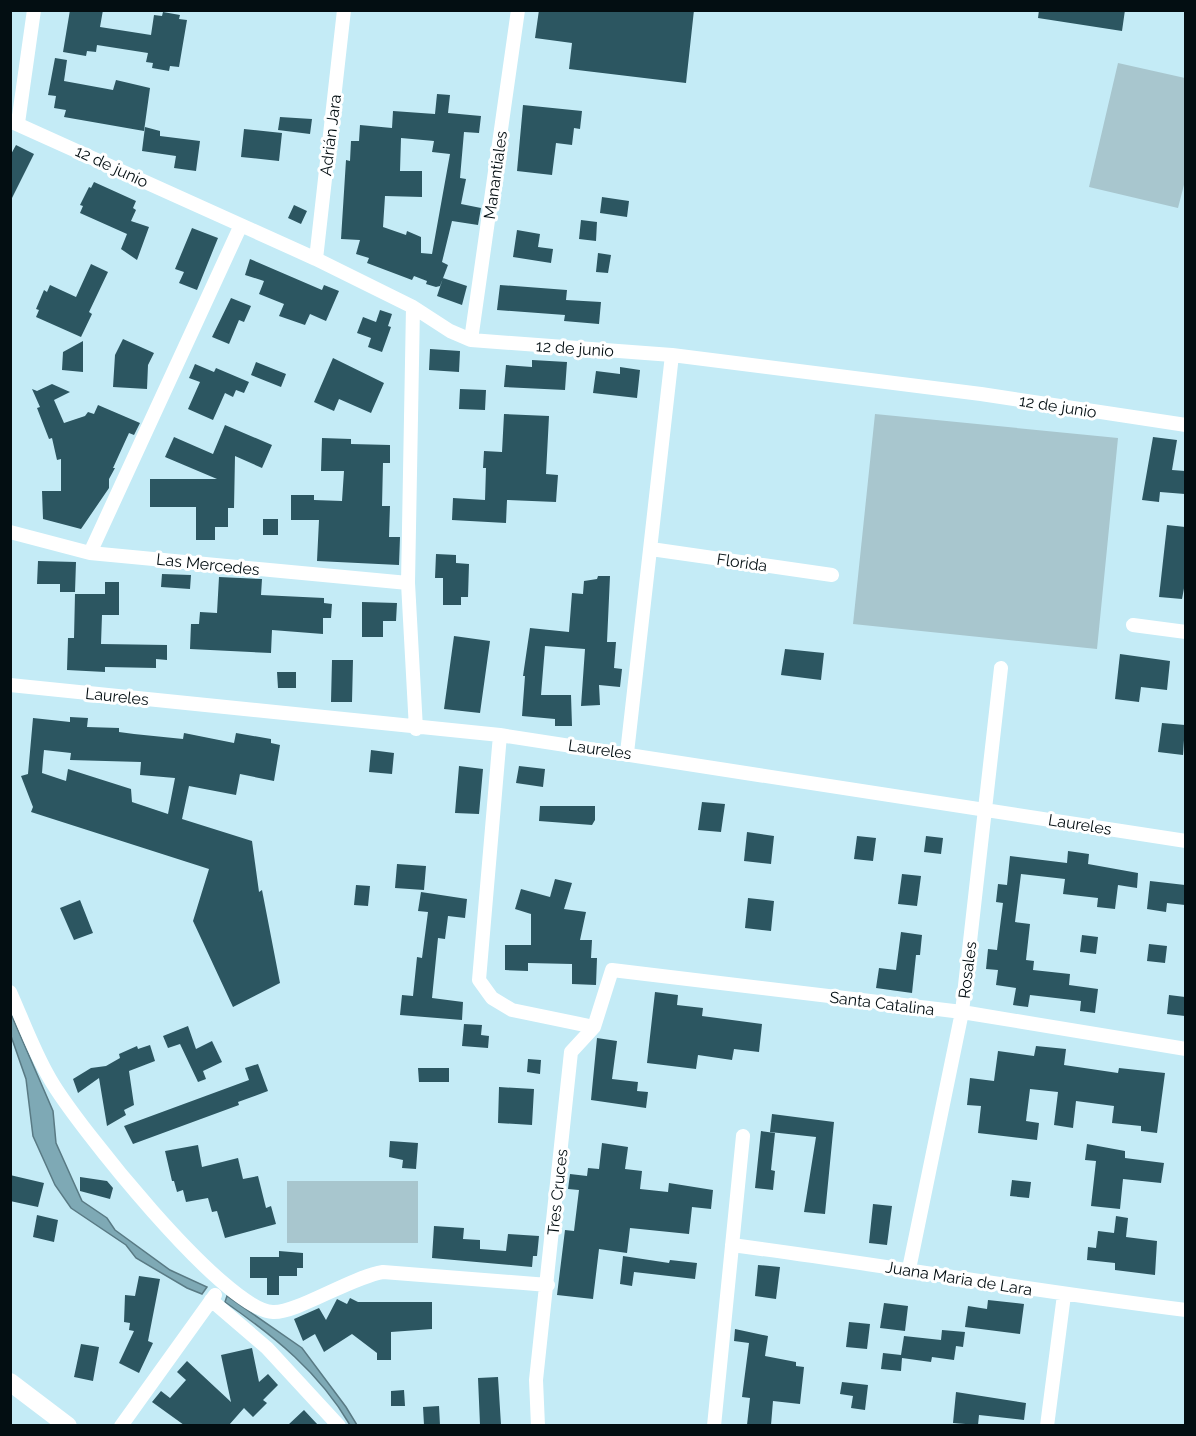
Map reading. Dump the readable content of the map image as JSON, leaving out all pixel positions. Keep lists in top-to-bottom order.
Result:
{
  "streets": {
    "street": [
      "Adrián Jara",
      "12 de junio",
      "Manantiales",
      "Florida",
      "Las Mercedes",
      "Laureles",
      "Rosales",
      "Santa Catalina",
      "Tres Cruces",
      "Juana Maria de Lara"
    ]
  },
  "crossings": [
    ["Adrián Jara", "12 de junio"],
    ["12 de junio", "Manantiales"],
    ["Laureles", "Rosales"],
    ["Rosales", "Santa Catalina"],
    ["Rosales", "Juana Maria de Lara"],
    ["Santa Catalina", "Tres Cruces"]
  ]
}
